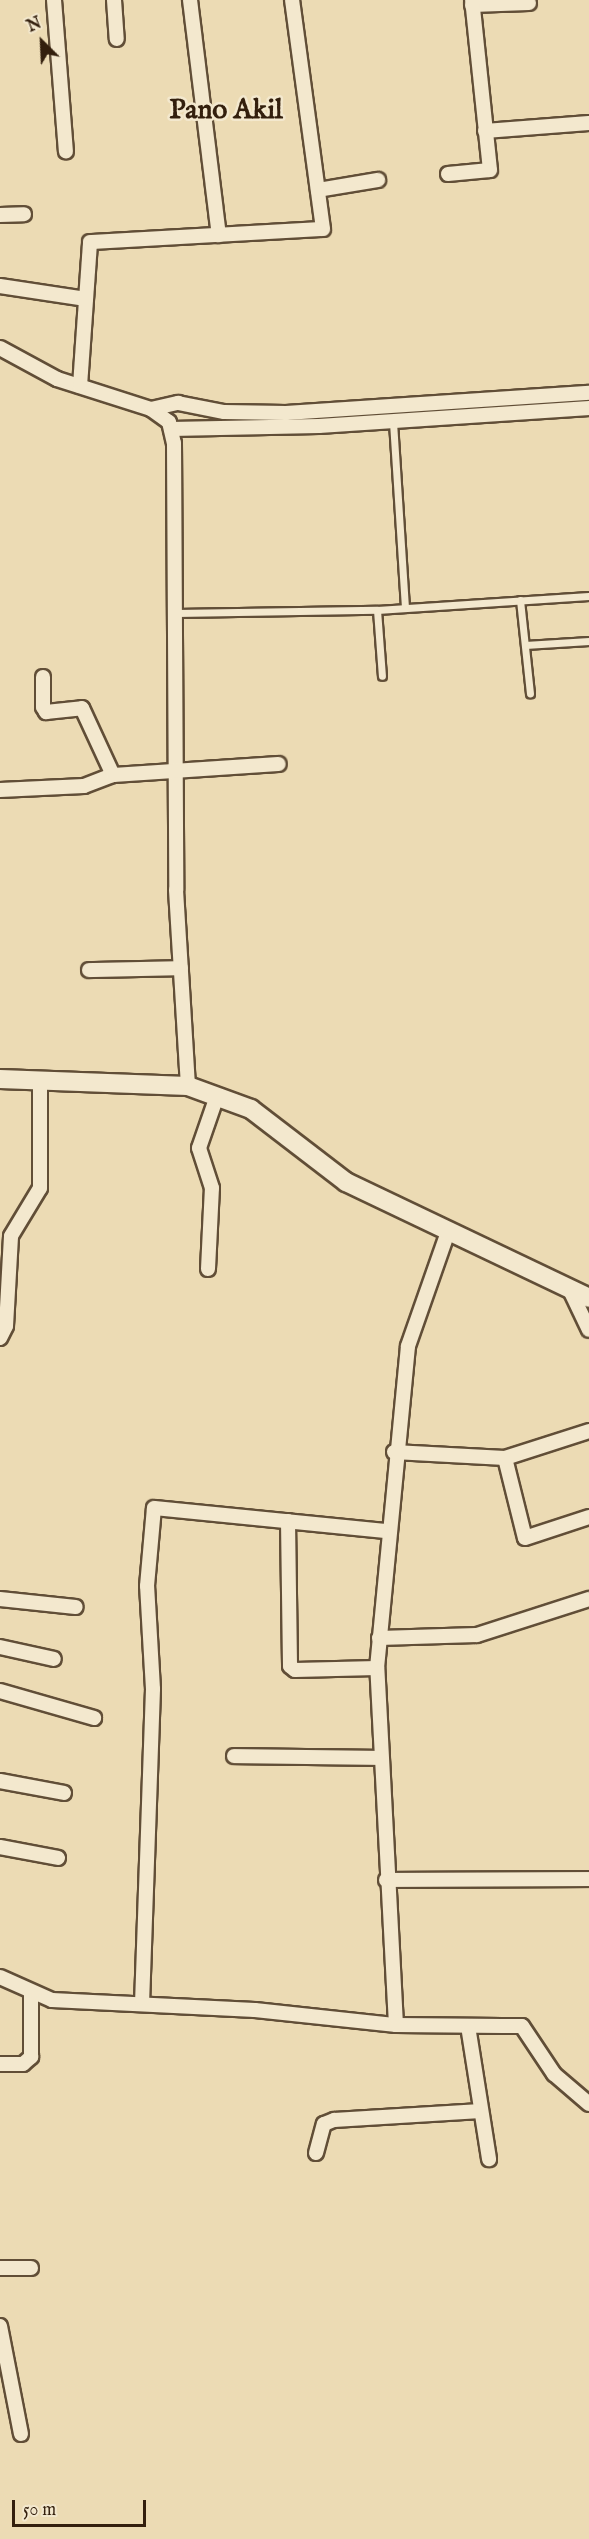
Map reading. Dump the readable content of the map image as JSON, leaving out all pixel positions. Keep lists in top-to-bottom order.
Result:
{
  "districts": ["Pano Akil"],
  "scale_bar": "50 m",
  "north": "top left"
}
